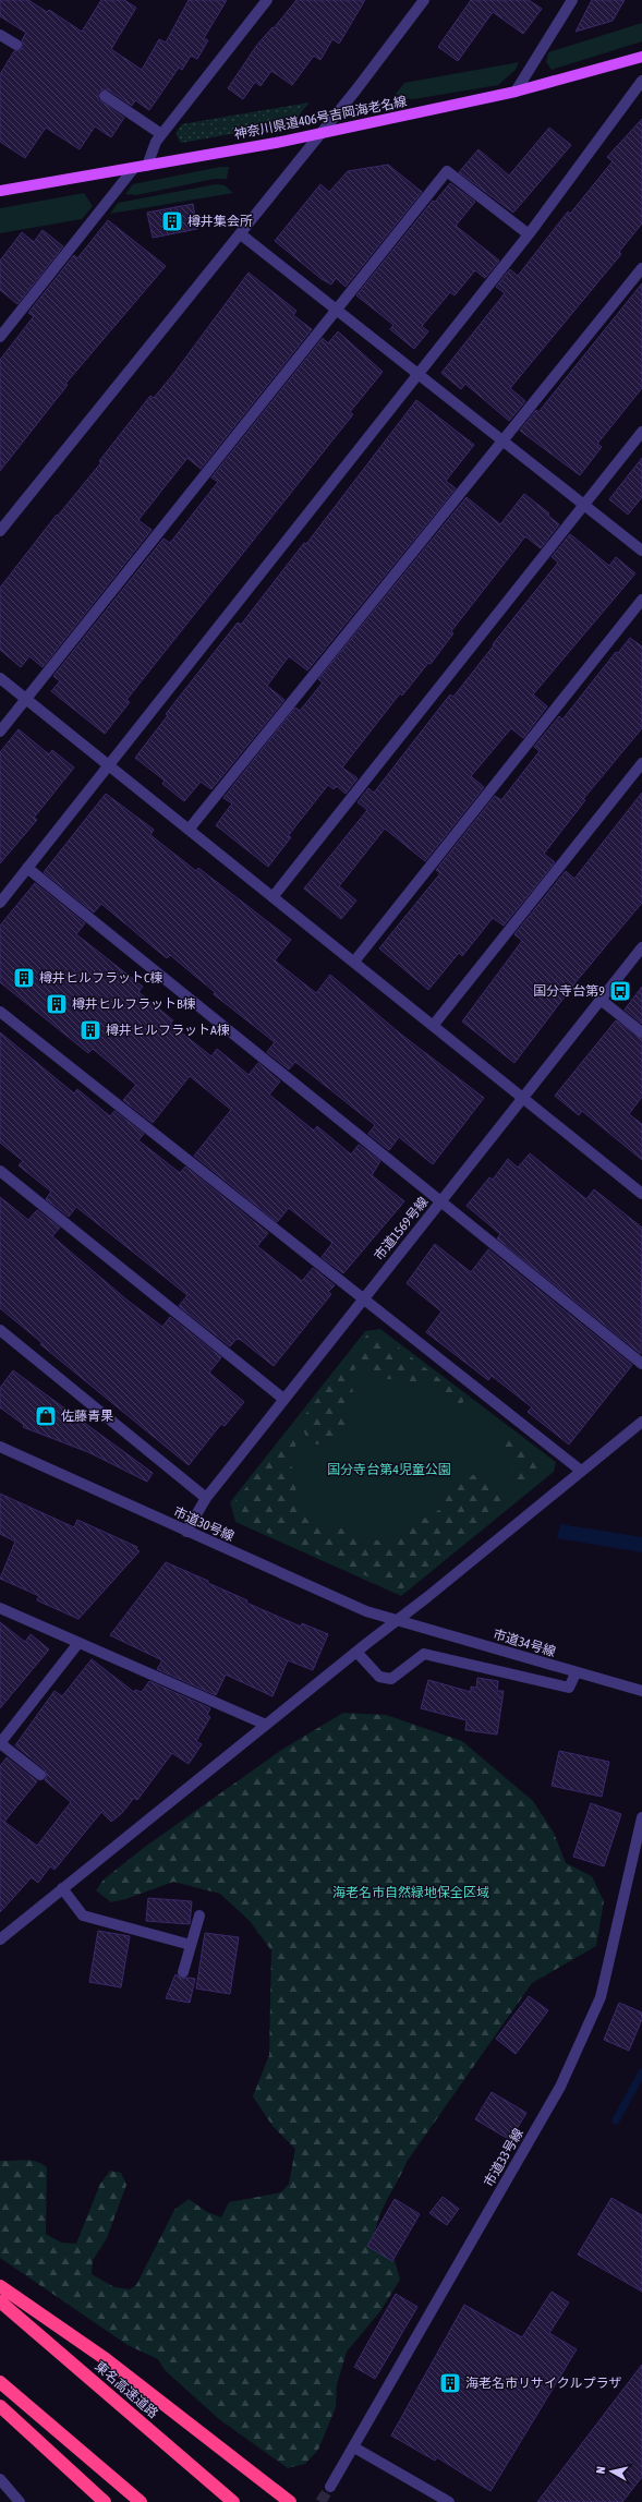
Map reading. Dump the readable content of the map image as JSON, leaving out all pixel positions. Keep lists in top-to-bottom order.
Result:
{
  "streets": {
    "highway": ["東名高速道路"],
    "main road": ["神奈川県道406号吉岡海老名線"],
    "street": [
      "市道1569号線",
      "市道30号線",
      "市道34号線",
      "市道33号線"
    ]
  },
  "crossings": [
    ["市道1569号線", "市道30号線"],
    ["市道30号線", "市道34号線"]
  ],
  "parks": ["国分寺台第4児童公園", "海老名市自然緑地保全区域"],
  "places": {
    "building": [
      "樽井集会所",
      "樽井ヒルフラットC棟",
      "樽井ヒルフラットB棟",
      "樽井ヒルフラットA棟",
      "海老名市リサイクルプラザ"
    ],
    "bus stop": ["国分寺台第9"],
    "shop": ["佐藤青果"]
  },
  "north": "left"
}
